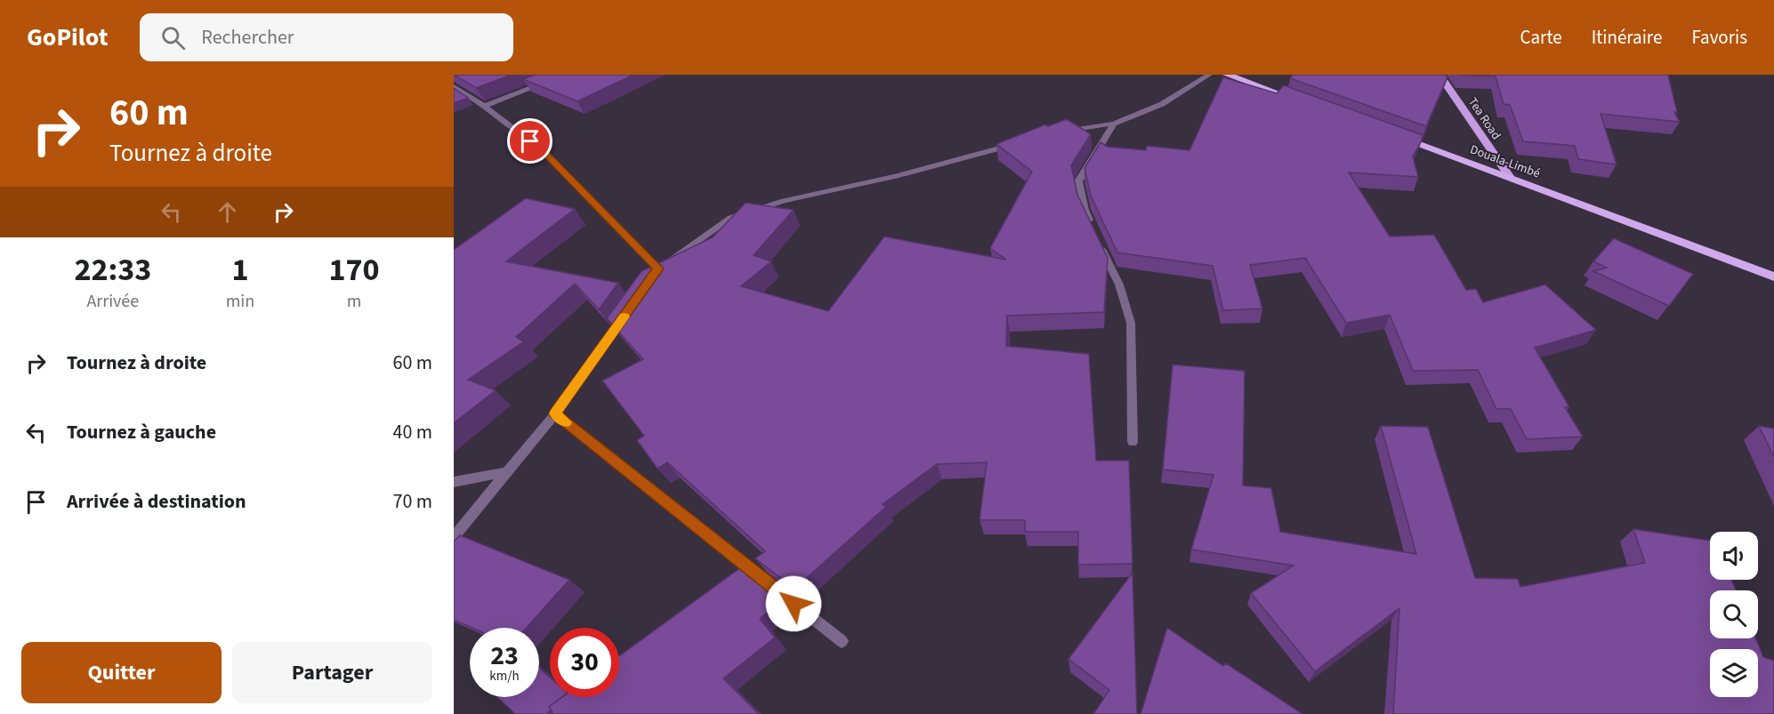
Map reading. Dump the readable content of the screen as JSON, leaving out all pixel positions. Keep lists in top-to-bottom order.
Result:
{
  "streets": {
    "highway": ["Douala-Limbé"],
    "main road": ["Tea Road"]
  },
  "crossings": [
    ["Tea Road", "Douala-Limbé"]
  ],
  "page": {
    "header": "GoPilot",
    "search": "Rechercher",
    "nav": ["Carte", "Itinéraire", "Favoris"],
    "turn": ["60 m", "Tournez à droite"],
    "eta": [
      "22:33",
      "Arrivée",
      "1",
      "min",
      "170",
      "m"
    ],
    "list": [
      {
        "name": "Tournez à droite",
        "value": "60 m"
      },
      {
        "name": "Tournez à gauche",
        "value": "40 m"
      },
      {
        "name": "Arrivée à destination",
        "value": "70 m"
      }
    ],
    "speed": "23 km/h",
    "limit": "30",
    "buttons": ["Quitter", "Partager"]
  }
}
